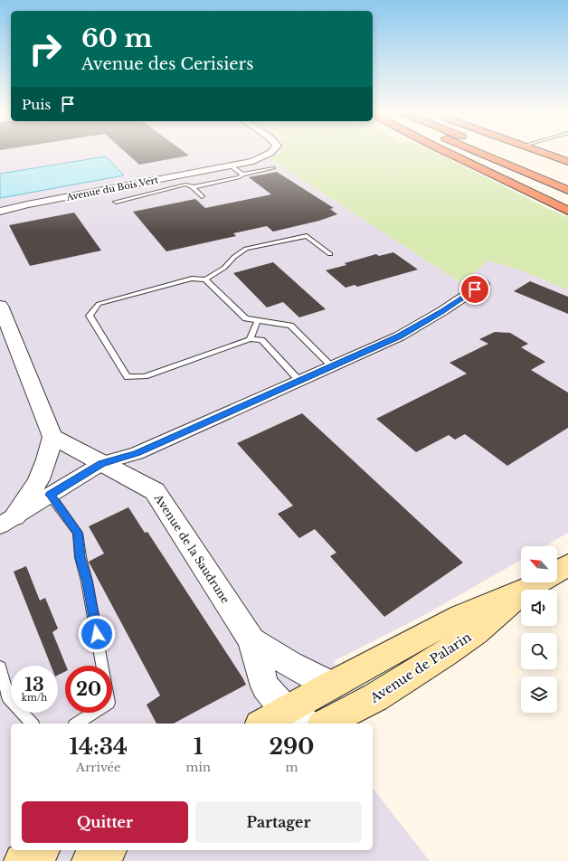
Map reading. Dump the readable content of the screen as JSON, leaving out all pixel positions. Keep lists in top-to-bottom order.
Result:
{
  "streets": {
    "main road": ["Avenue de Palarin"],
    "street": ["Avenue du Bois Vert", "Avenue de la Saudrune"]
  },
  "crossings": [
    ["Avenue de la Saudrune", "Avenue de Palarin"]
  ],
  "north": "top left",
  "page": {
    "turn": ["60 m", "Avenue des Cerisiers"],
    "then": "Puis",
    "speed": "13 km/h",
    "limit": "20",
    "eta": [
      "14:34",
      "Arrivée",
      "1",
      "min",
      "290",
      "m"
    ],
    "buttons": ["Quitter", "Partager"]
  }
}
